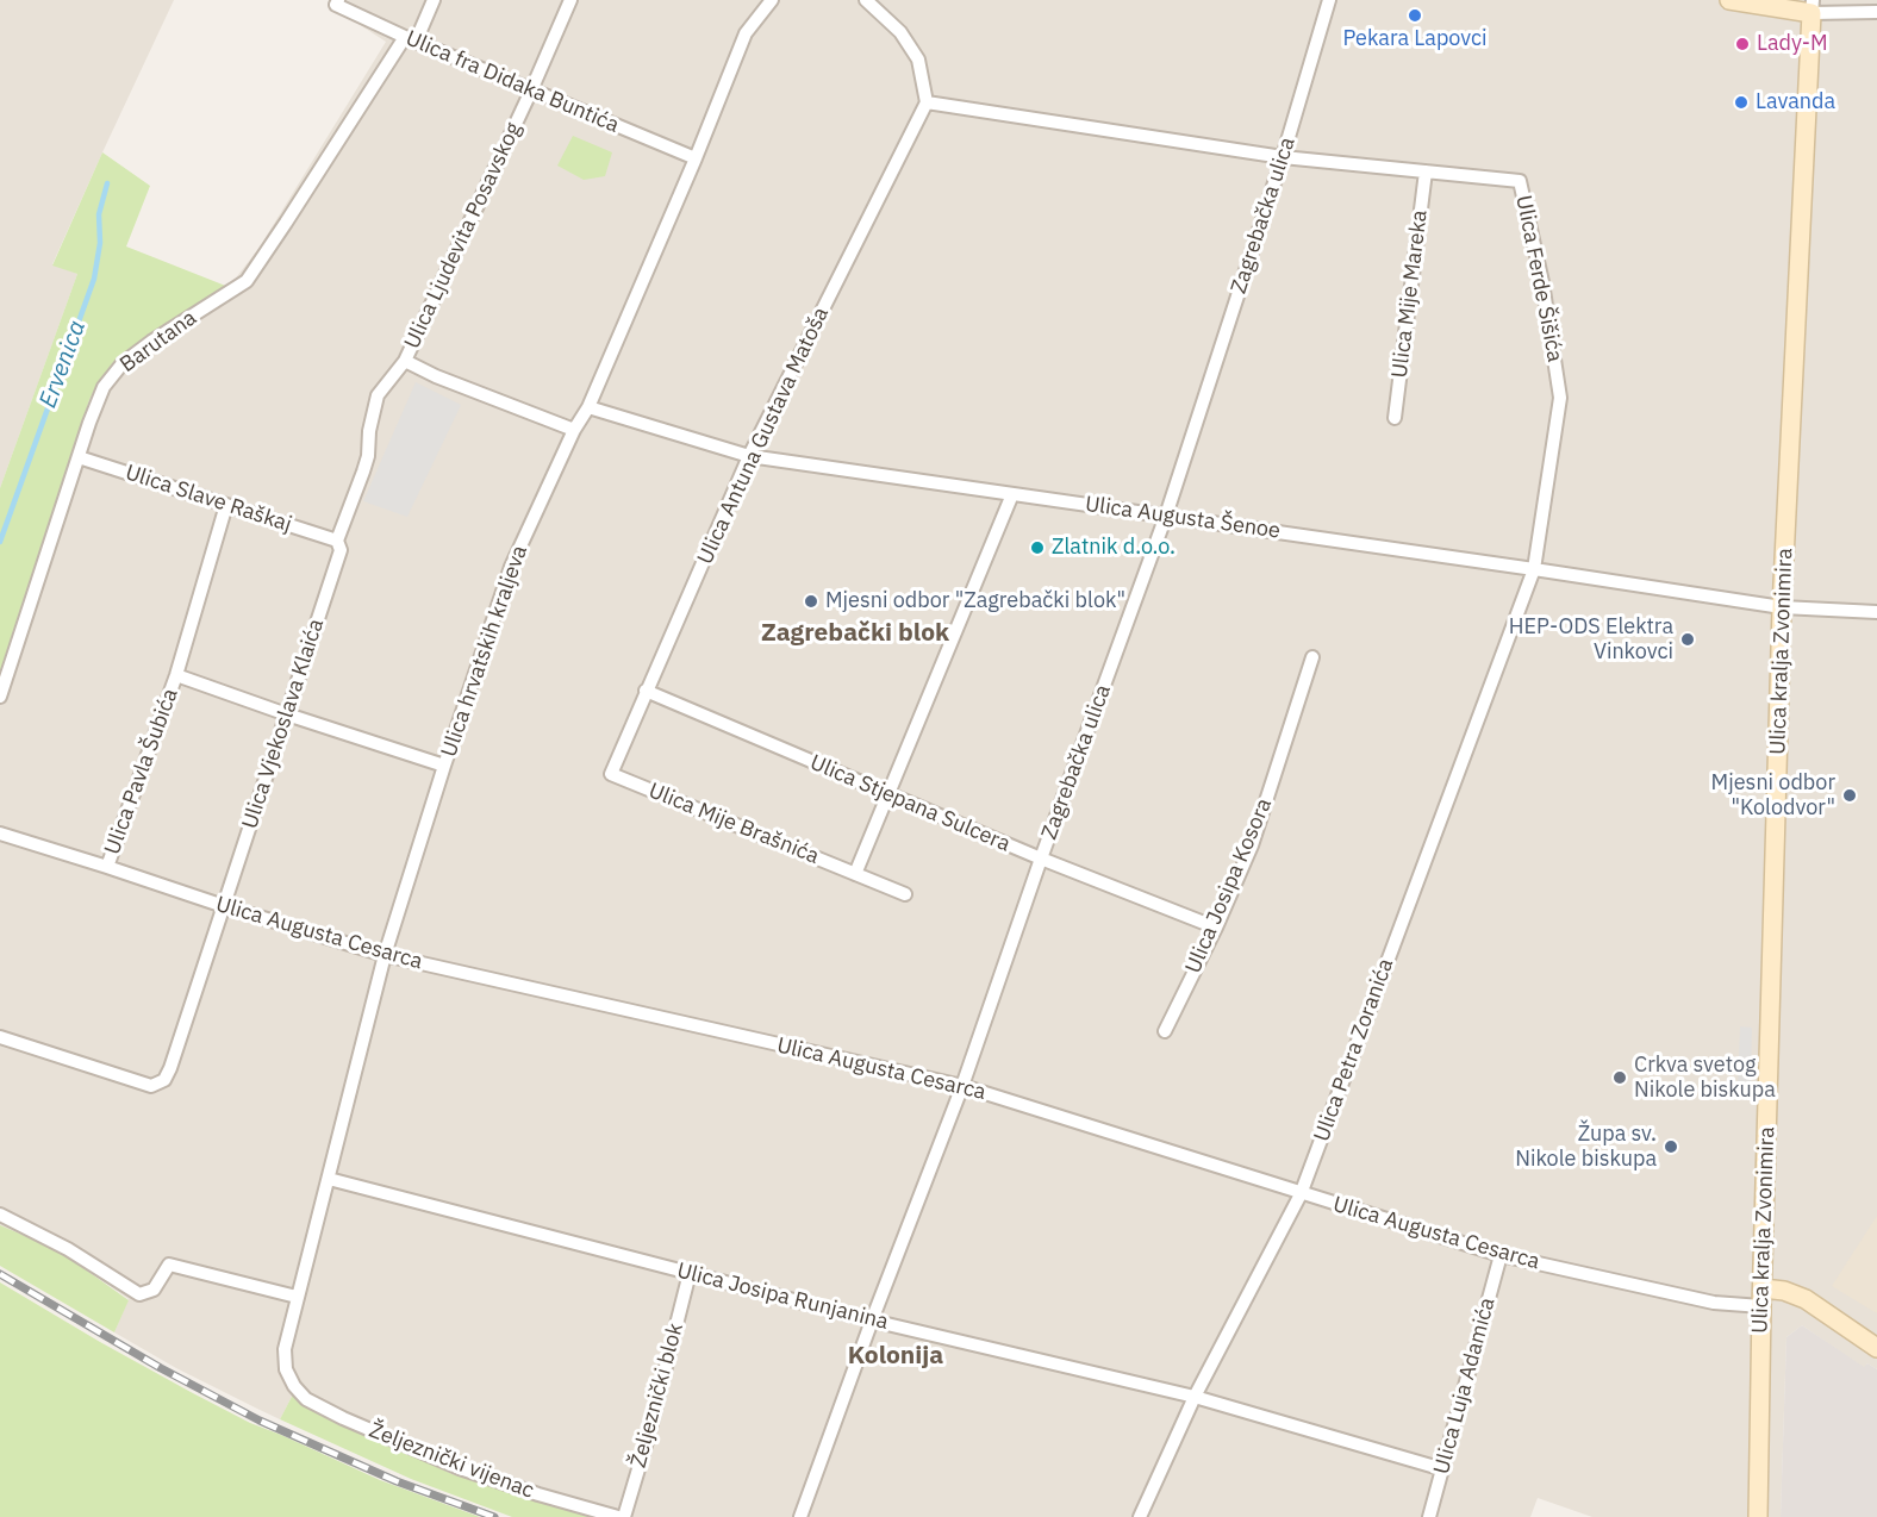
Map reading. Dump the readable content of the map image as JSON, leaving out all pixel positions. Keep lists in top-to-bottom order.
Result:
{
  "streets": {
    "main road": ["Ulica kralja Zvonimira"],
    "street": [
      "Ulica fra Didaka Buntića",
      "Zagrebačka ulica",
      "Ulica Ljudevita Posavskog",
      "Ulica Ferde Šišića",
      "Ulica Mije Mareka",
      "Barutana",
      "Ulica Antuna Gustava Matoša",
      "Ulica Slave Raškaj",
      "Ulica Augusta Šenoe",
      "Ulica hrvatskih kraljeva",
      "Ulica Vjekoslava Klaića",
      "Ulica Pavla Šubića",
      "Ulica Stjepana Sulcera",
      "Ulica Mije Brašnića",
      "Ulica Josipa Kosora",
      "Ulica Augusta Cesarca",
      "Ulica Petra Zoranića",
      "Ulica Josipa Runjanina",
      "Ulica Luja Adamića",
      "Željeznički blok",
      "Željeznički vijenac"
    ]
  },
  "crossings": [
    ["Ulica fra Didaka Buntića", "Ulica Ljudevita Posavskog"],
    ["Ulica fra Didaka Buntića", "Barutana"],
    ["Ulica fra Didaka Buntića", "Ulica hrvatskih kraljeva"],
    ["Zagrebačka ulica", "Ulica Ferde Šišića"],
    ["Zagrebačka ulica", "Ulica Augusta Šenoe"],
    ["Zagrebačka ulica", "Ulica Stjepana Sulcera"],
    ["Zagrebačka ulica", "Ulica Augusta Cesarca"],
    ["Zagrebačka ulica", "Ulica Josipa Runjanina"],
    ["Ulica Ljudevita Posavskog", "Ulica Slave Raškaj"],
    ["Ulica Ljudevita Posavskog", "Ulica Vjekoslava Klaića"],
    ["Ulica Ferde Šišića", "Ulica Mije Mareka"],
    ["Ulica Ferde Šišića", "Ulica Augusta Šenoe"],
    ["Ulica Ferde Šišića", "Ulica Petra Zoranića"],
    ["Barutana", "Ulica Slave Raškaj"],
    ["Ulica Antuna Gustava Matoša", "Ulica Augusta Šenoe"],
    ["Ulica Antuna Gustava Matoša", "Ulica Stjepana Sulcera"],
    ["Ulica Antuna Gustava Matoša", "Ulica Mije Brašnića"],
    ["Ulica Slave Raškaj", "Ulica Vjekoslava Klaića"],
    ["Ulica Slave Raškaj", "Ulica Pavla Šubića"],
    ["Ulica Augusta Šenoe", "Ulica hrvatskih kraljeva"],
    ["Ulica Augusta Šenoe", "Ulica kralja Zvonimira"],
    ["Ulica Augusta Šenoe", "Ulica Petra Zoranića"],
    ["Ulica hrvatskih kraljeva", "Ulica Pavla Šubića"],
    ["Ulica hrvatskih kraljeva", "Ulica Augusta Cesarca"],
    ["Ulica hrvatskih kraljeva", "Ulica Josipa Runjanina"],
    ["Ulica hrvatskih kraljeva", "Željeznički vijenac"],
    ["Ulica kralja Zvonimira", "Ulica Augusta Cesarca"],
    ["Ulica Vjekoslava Klaića", "Ulica Pavla Šubića"],
    ["Ulica Vjekoslava Klaića", "Ulica Augusta Cesarca"],
    ["Ulica Pavla Šubića", "Ulica Augusta Cesarca"],
    ["Ulica Stjepana Sulcera", "Ulica Josipa Kosora"],
    ["Ulica Augusta Cesarca", "Ulica Petra Zoranića"],
    ["Ulica Augusta Cesarca", "Ulica Luja Adamića"],
    ["Ulica Petra Zoranića", "Ulica Josipa Runjanina"],
    ["Ulica Josipa Runjanina", "Ulica Luja Adamića"],
    ["Ulica Josipa Runjanina", "Željeznički blok"]
  ],
  "districts": ["Zagrebački blok", "Kolonija"],
  "water": ["Ervenica"],
  "places": [
    "Pekara Lapovci",
    "Lady-M",
    "Lavanda",
    "Zlatnik d.o.o.",
    "Mjesni odbor \"Zagrebački blok\"",
    "HEP-ODS Elektra Vinkovci",
    "Mjesni odbor \"Kolodvor\"",
    "Crkva svetog Nikole biskupa",
    "Župa sv. Nikole biskupa"
  ]
}
